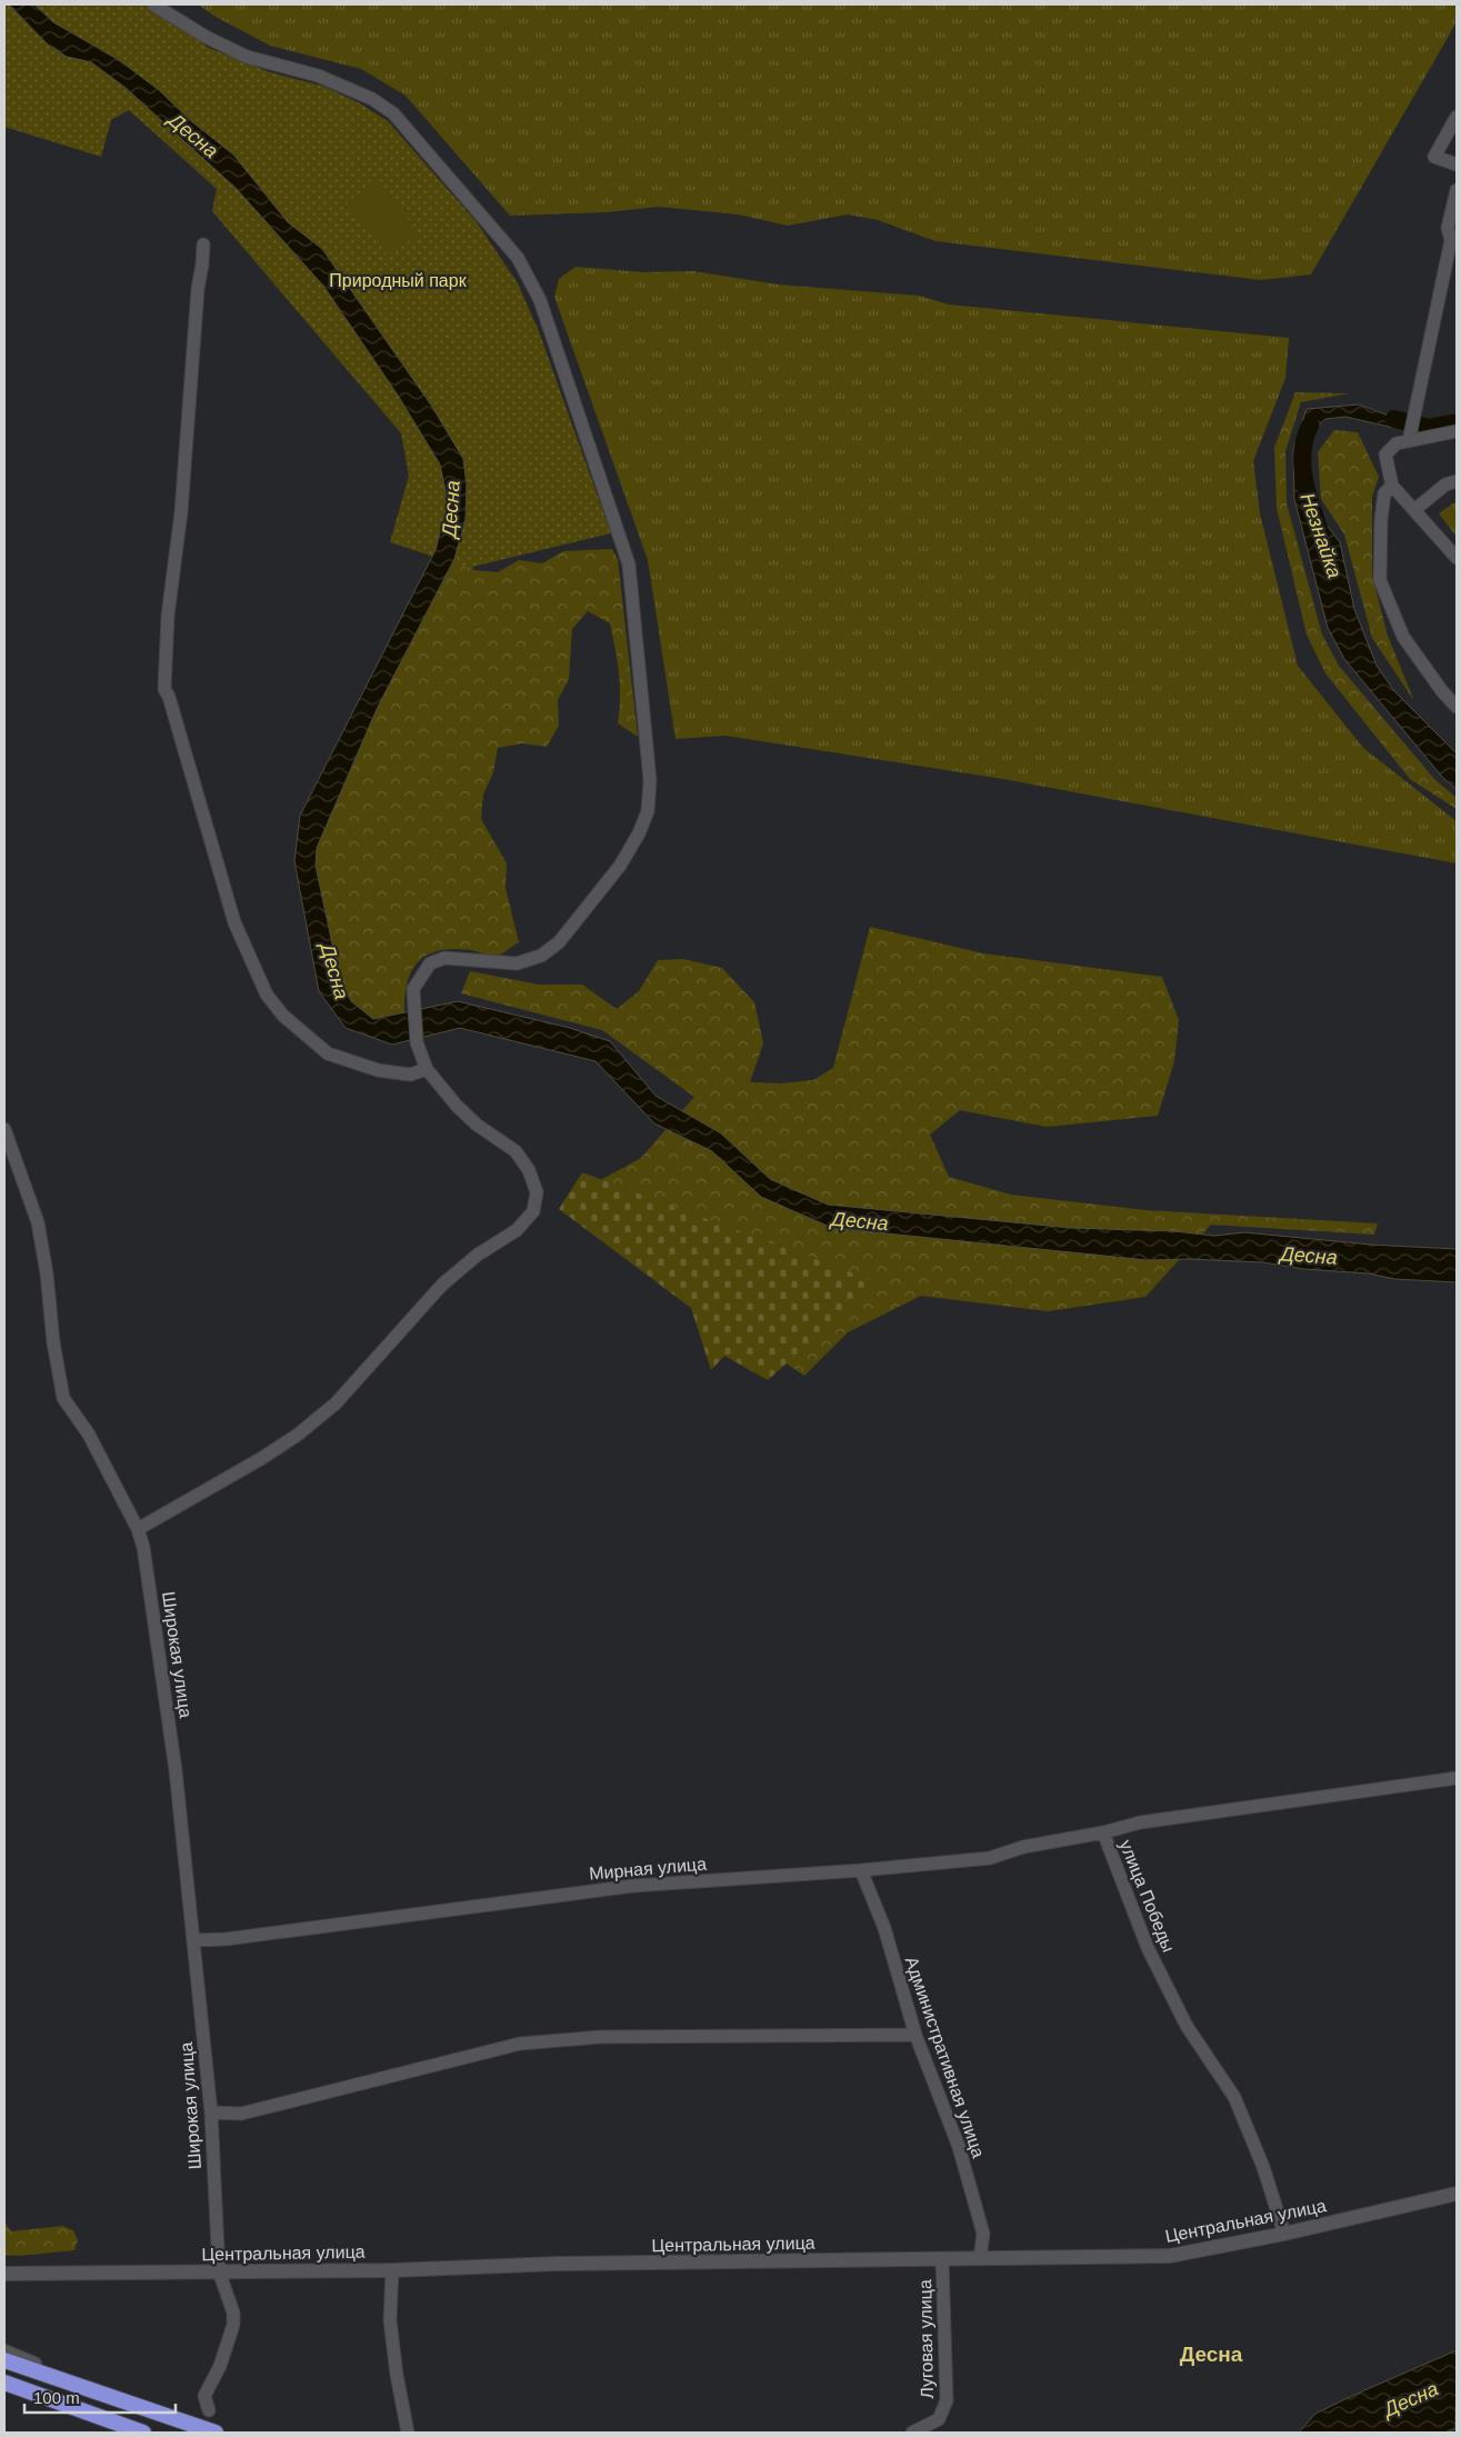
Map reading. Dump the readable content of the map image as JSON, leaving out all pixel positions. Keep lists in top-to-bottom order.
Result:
{
  "streets": {
    "street": [
      "Широкая улица",
      "Мирная улица",
      "улица Победы",
      "Административная улица",
      "Центральная улица",
      "Луговая улица"
    ]
  },
  "crossings": [
    ["Широкая улица", "Мирная улица"],
    ["Широкая улица", "Центральная улица"],
    ["Мирная улица", "улица Победы"],
    ["Мирная улица", "Административная улица"],
    ["улица Победы", "Центральная улица"],
    ["Административная улица", "Центральная улица"],
    ["Центральная улица", "Луговая улица"]
  ],
  "districts": ["Десна"],
  "water": ["Десна", "Незнайка"],
  "parks": ["Природный парк"],
  "scale_bar": "100 m"
}
